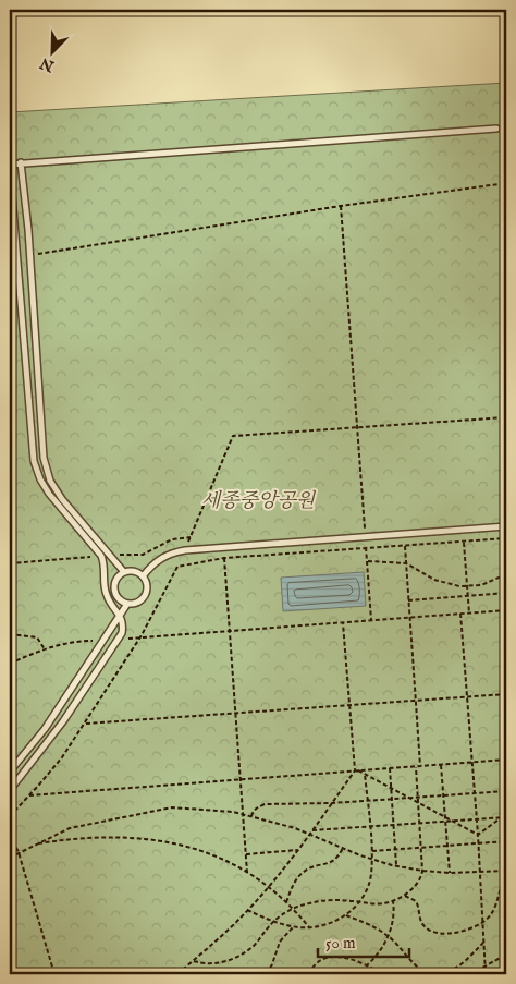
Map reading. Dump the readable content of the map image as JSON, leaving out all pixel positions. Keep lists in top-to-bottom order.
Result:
{
  "parks": ["세종중앙공원"],
  "scale_bar": "50 m",
  "north": "bottom left"
}
